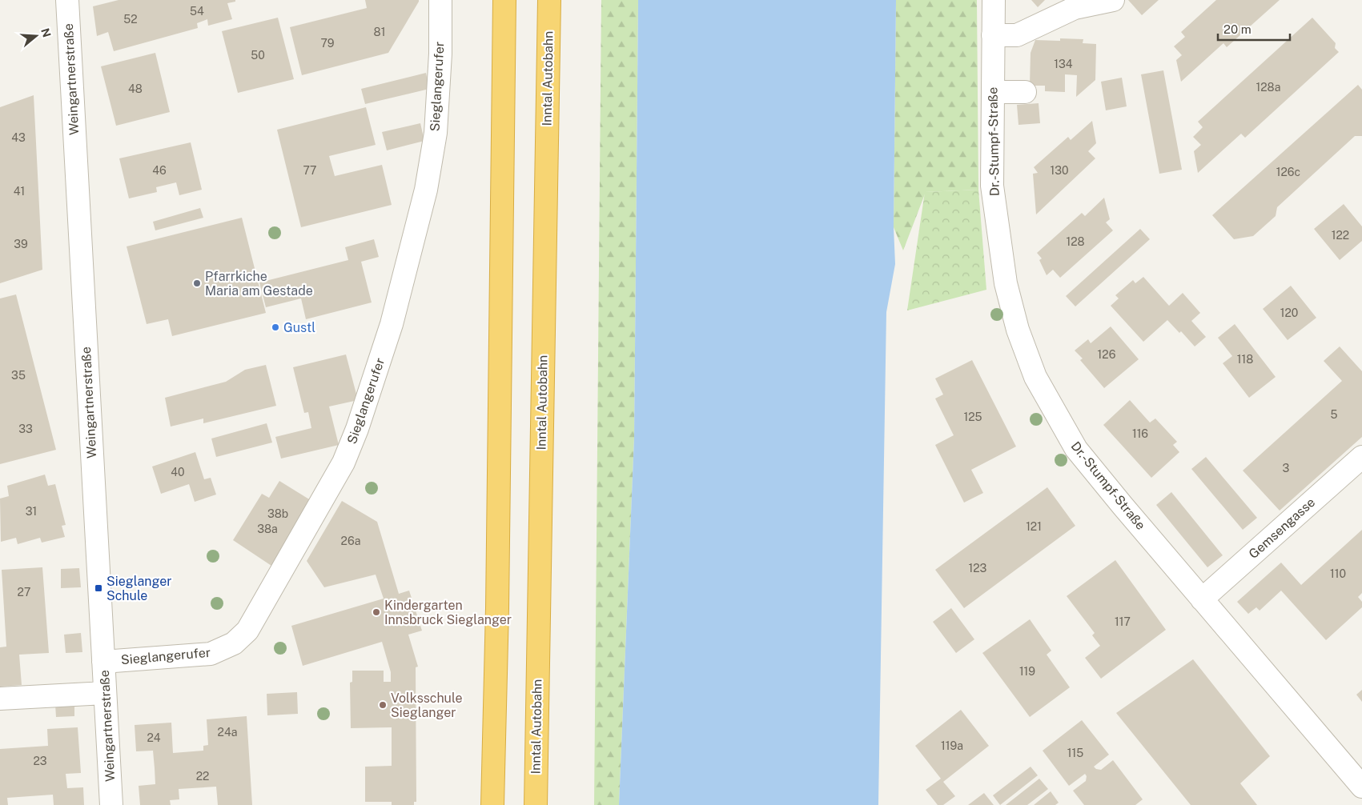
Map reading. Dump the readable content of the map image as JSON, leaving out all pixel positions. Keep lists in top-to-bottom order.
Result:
{
  "streets": {
    "highway": ["Inntal Autobahn"],
    "street": [
      "Weingartnerstraße",
      "Sieglangerufer",
      "Dr.-Stumpf-Straße",
      "Gemsengasse"
    ]
  },
  "crossings": [
    ["Weingartnerstraße", "Sieglangerufer"],
    ["Dr.-Stumpf-Straße", "Gemsengasse"]
  ],
  "places": {
    "other": [
      "Pfarrkiche Maria am Gestade",
      "Gustl",
      "Kindergarten Innsbruck Sieglanger",
      "Volksschule Sieglanger"
    ],
    "transit": ["Sieglanger Schule"]
  },
  "house_numbers": [
    "54",
    "52",
    "81",
    "79",
    "50",
    "134",
    "128a",
    "48",
    "43",
    "46",
    "77",
    "130",
    "126c",
    "41",
    "122",
    "128",
    "39",
    "120",
    "126",
    "118",
    "35",
    "5",
    "125",
    "33",
    "116",
    "3",
    "40",
    "31",
    "38b",
    "121",
    "38a",
    "26a",
    "123",
    "110",
    "27",
    "117",
    "119",
    "24a",
    "24",
    "119a",
    "115",
    "23",
    "22"
  ],
  "scale_bar": "20 m",
  "north": "right"
}
